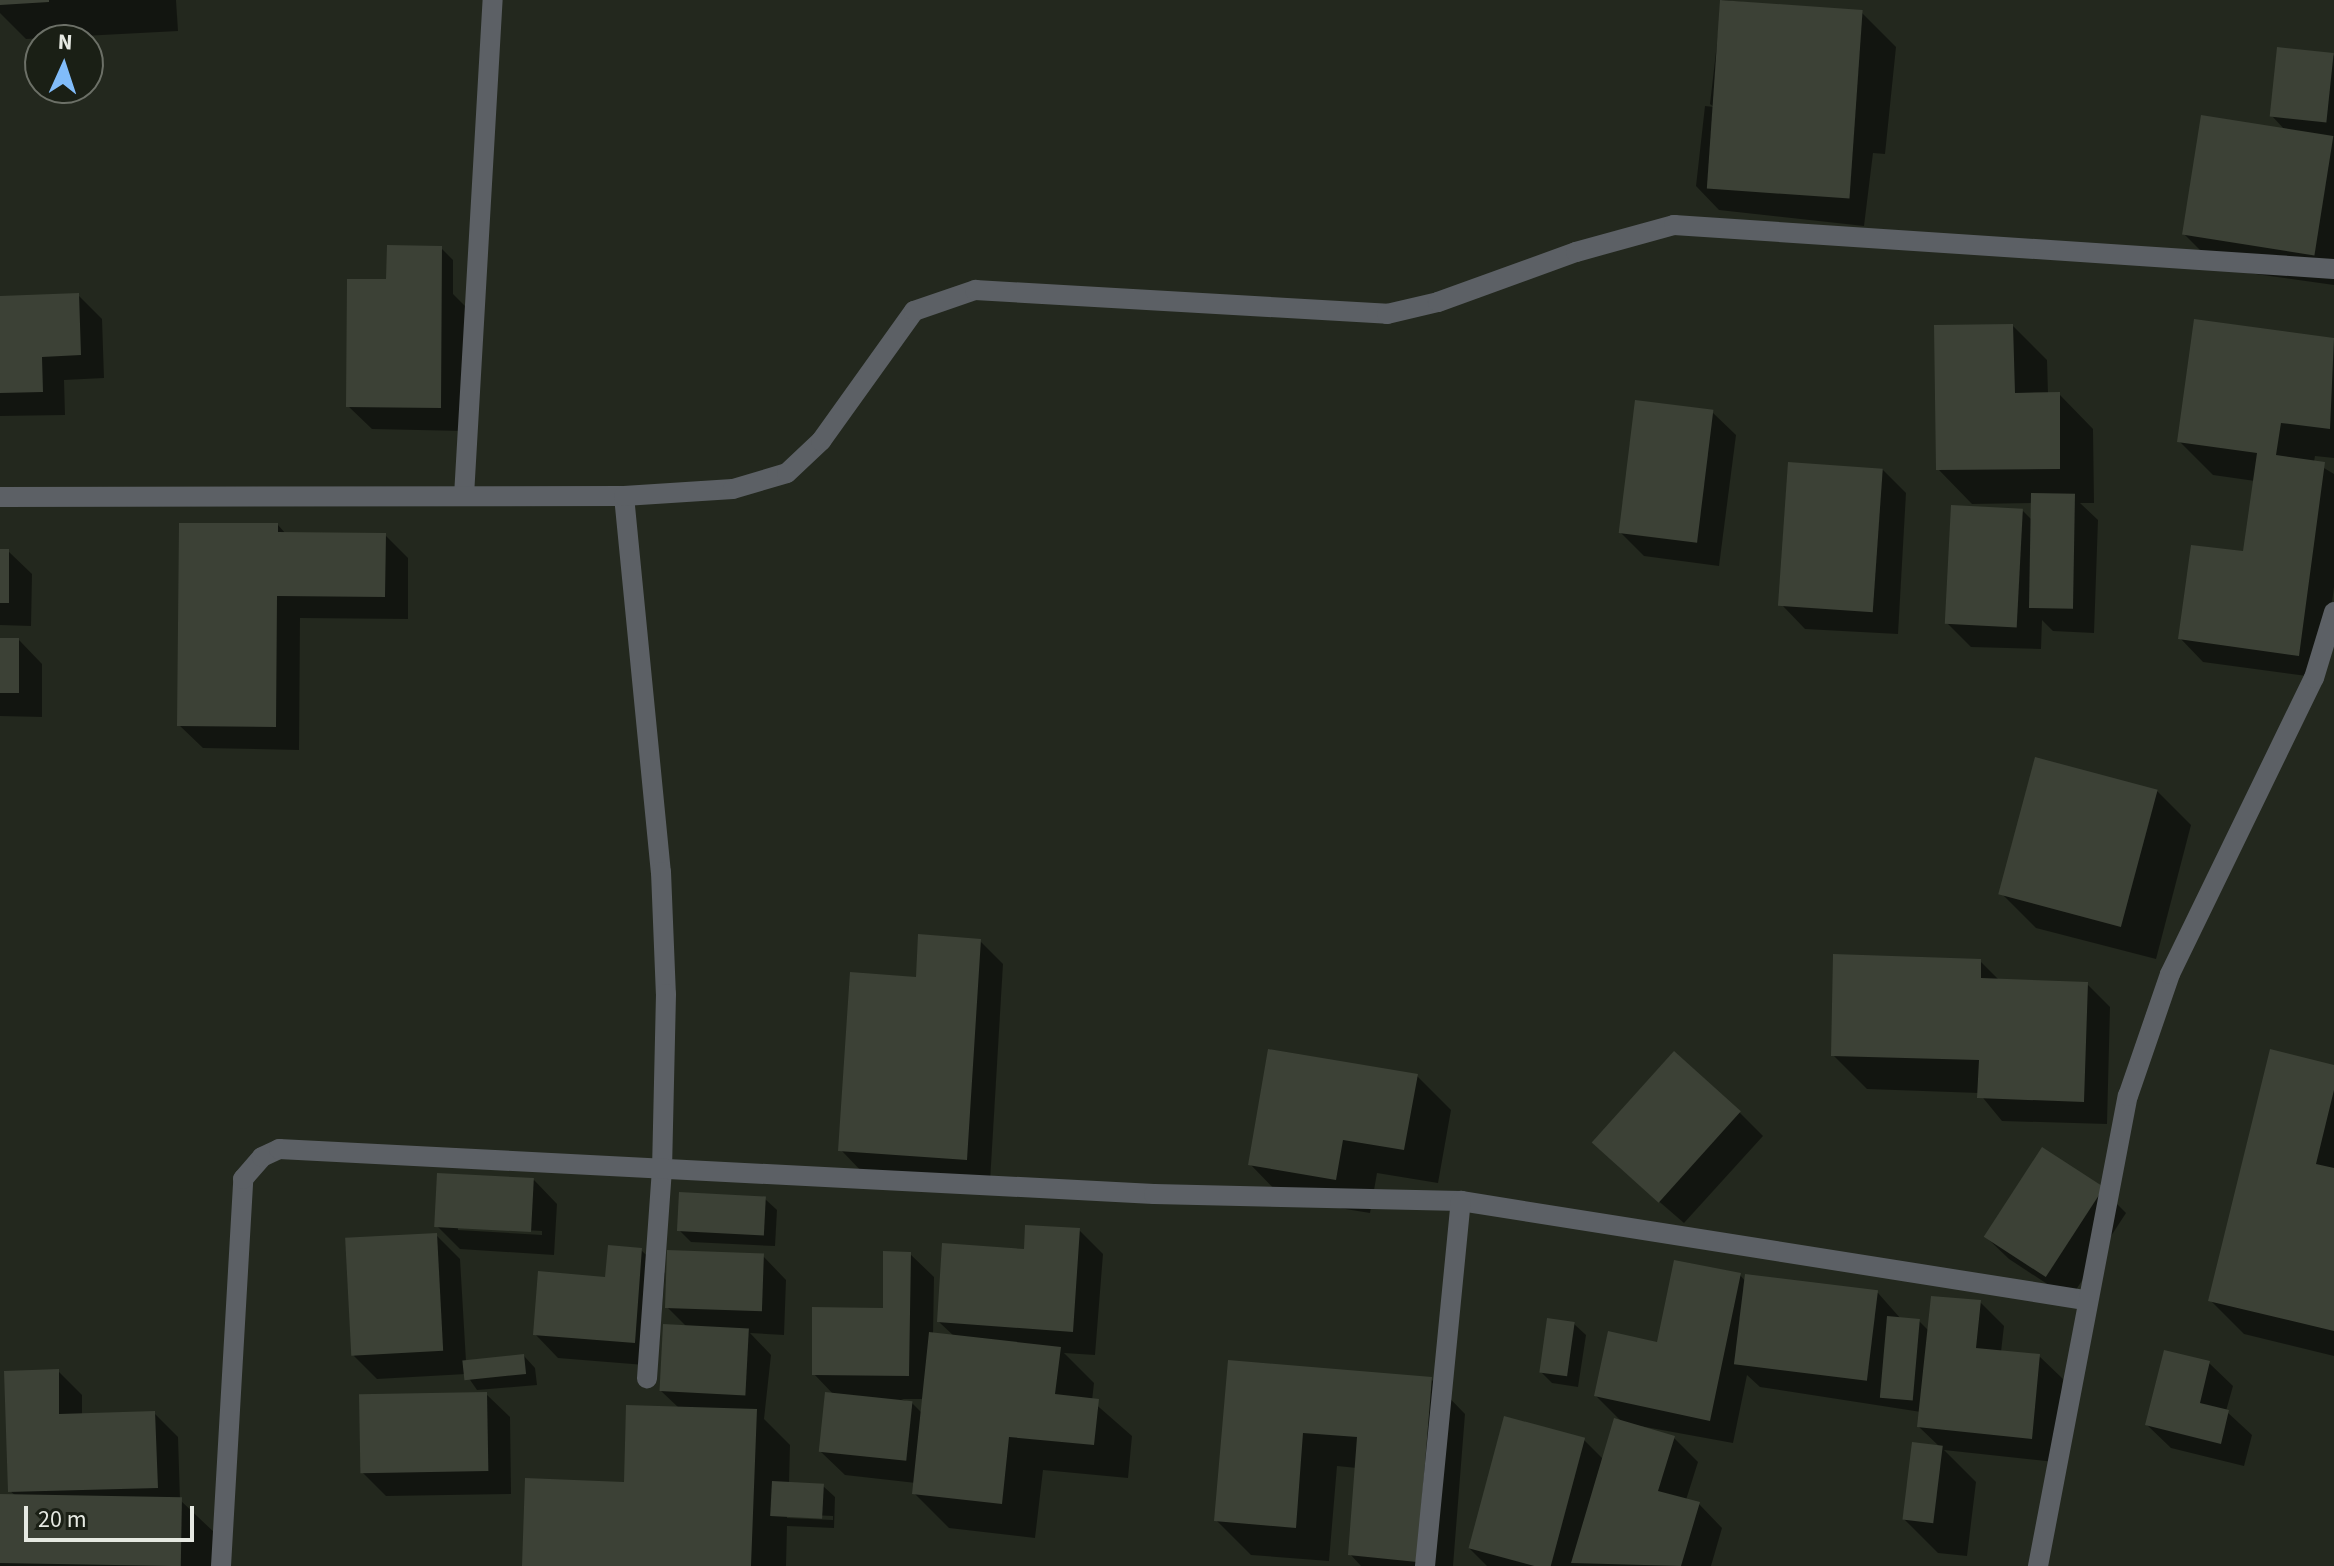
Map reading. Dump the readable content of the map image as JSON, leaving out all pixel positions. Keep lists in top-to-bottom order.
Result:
{
  "scale_bar": "20 m",
  "north": "top"
}
